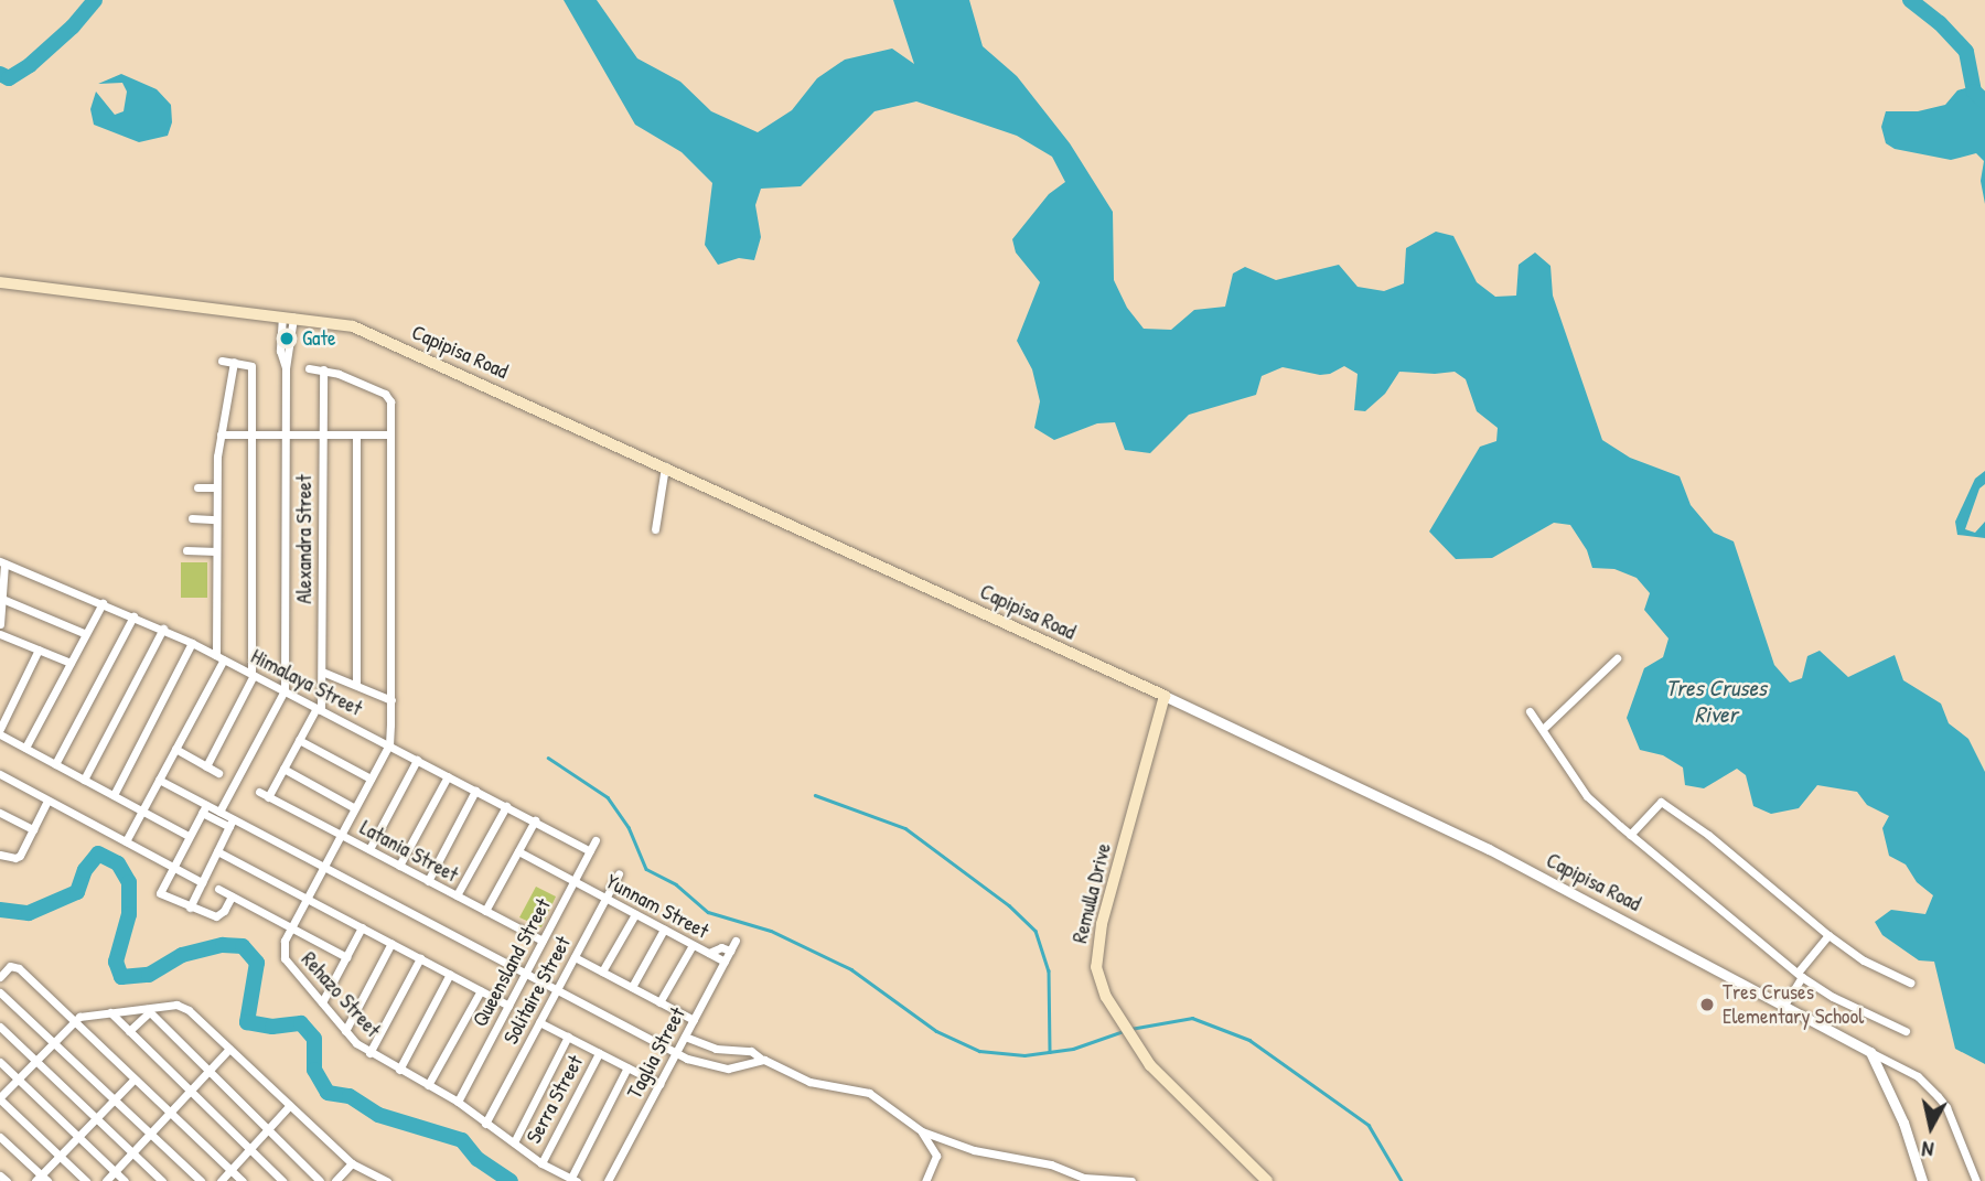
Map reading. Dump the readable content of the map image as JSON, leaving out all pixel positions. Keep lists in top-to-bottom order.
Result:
{
  "streets": {
    "main road": ["Capipisa Road", "Remulla Drive"],
    "street": [
      "Alexandra Street",
      "Himalaya Street",
      "Latania Street",
      "Yunnam Street",
      "Queensland Street",
      "Solitaire Street",
      "Rehazo Street",
      "Taglia Street",
      "Serra Street"
    ]
  },
  "crossings": [
    ["Capipisa Road", "Remulla Drive"],
    ["Alexandra Street", "Himalaya Street"],
    ["Alexandra Street", "Latania Street"],
    ["Himalaya Street", "Queensland Street"],
    ["Himalaya Street", "Rehazo Street"],
    ["Latania Street", "Queensland Street"],
    ["Latania Street", "Rehazo Street"],
    ["Yunnam Street", "Queensland Street"],
    ["Yunnam Street", "Solitaire Street"],
    ["Yunnam Street", "Taglia Street"],
    ["Queensland Street", "Rehazo Street"],
    ["Solitaire Street", "Rehazo Street"],
    ["Rehazo Street", "Serra Street"]
  ],
  "water": ["Tres Cruses River"],
  "places": ["Gate", "Tres Cruses Elementary School"],
  "north": "bottom"
}
